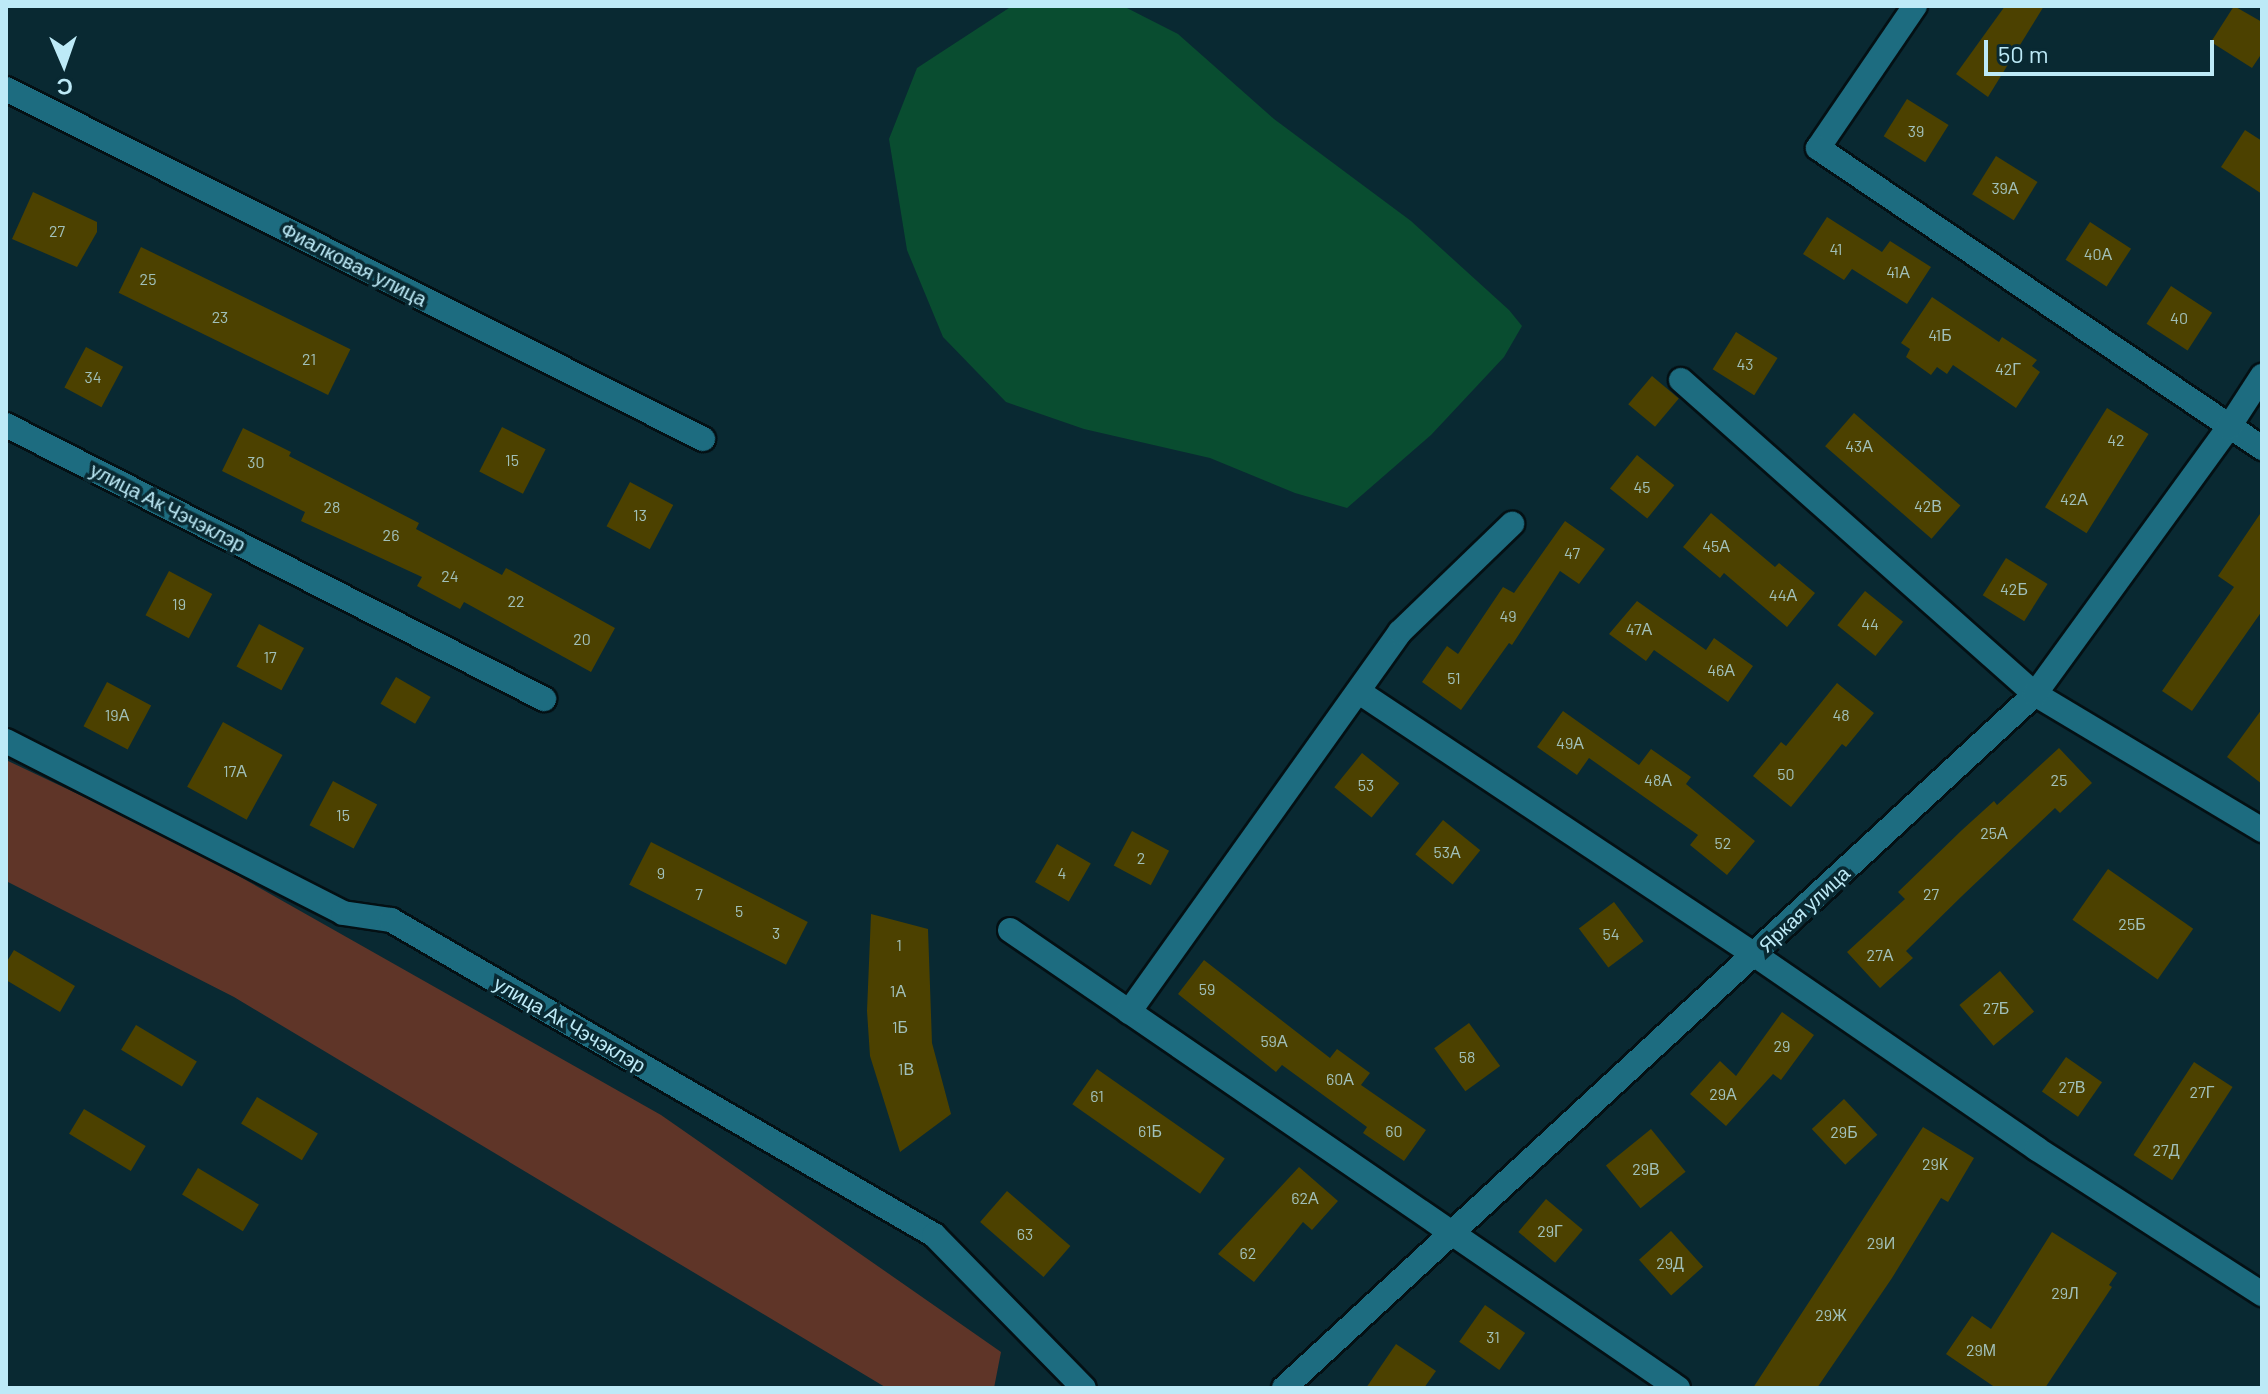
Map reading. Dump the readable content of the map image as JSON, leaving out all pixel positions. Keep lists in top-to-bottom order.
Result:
{
  "streets": {
    "street": ["Фиалковая улица", "улица Ак Чэчэклэр", "Яркая улица"]
  },
  "house_numbers": [
    "39",
    "39А",
    "27",
    "41",
    "40А",
    "41А",
    "25",
    "23",
    "40",
    "41Б",
    "21",
    "43",
    "42Г",
    "34",
    "42",
    "43А",
    "15",
    "30",
    "45",
    "42А",
    "42В",
    "28",
    "13",
    "26",
    "45А",
    "47",
    "24",
    "42Б",
    "44А",
    "22",
    "19",
    "49",
    "44",
    "47А",
    "20",
    "17",
    "46А",
    "51",
    "19А",
    "48",
    "49А",
    "17А",
    "50",
    "48А",
    "25",
    "53",
    "15",
    "25А",
    "52",
    "53А",
    "2",
    "9",
    "4",
    "7",
    "27",
    "5",
    "25Б",
    "3",
    "54",
    "1",
    "27А",
    "59",
    "1А",
    "27Б",
    "1Б",
    "59А",
    "29",
    "58",
    "1В",
    "60А",
    "27В",
    "27Г",
    "29А",
    "61",
    "61Б",
    "60",
    "29Б",
    "27Д",
    "29К",
    "29В",
    "62А",
    "29Г",
    "63",
    "29И",
    "62",
    "29Д",
    "29Л",
    "29Ж",
    "31",
    "29М"
  ],
  "scale_bar": "50 m",
  "north": "bottom"
}
